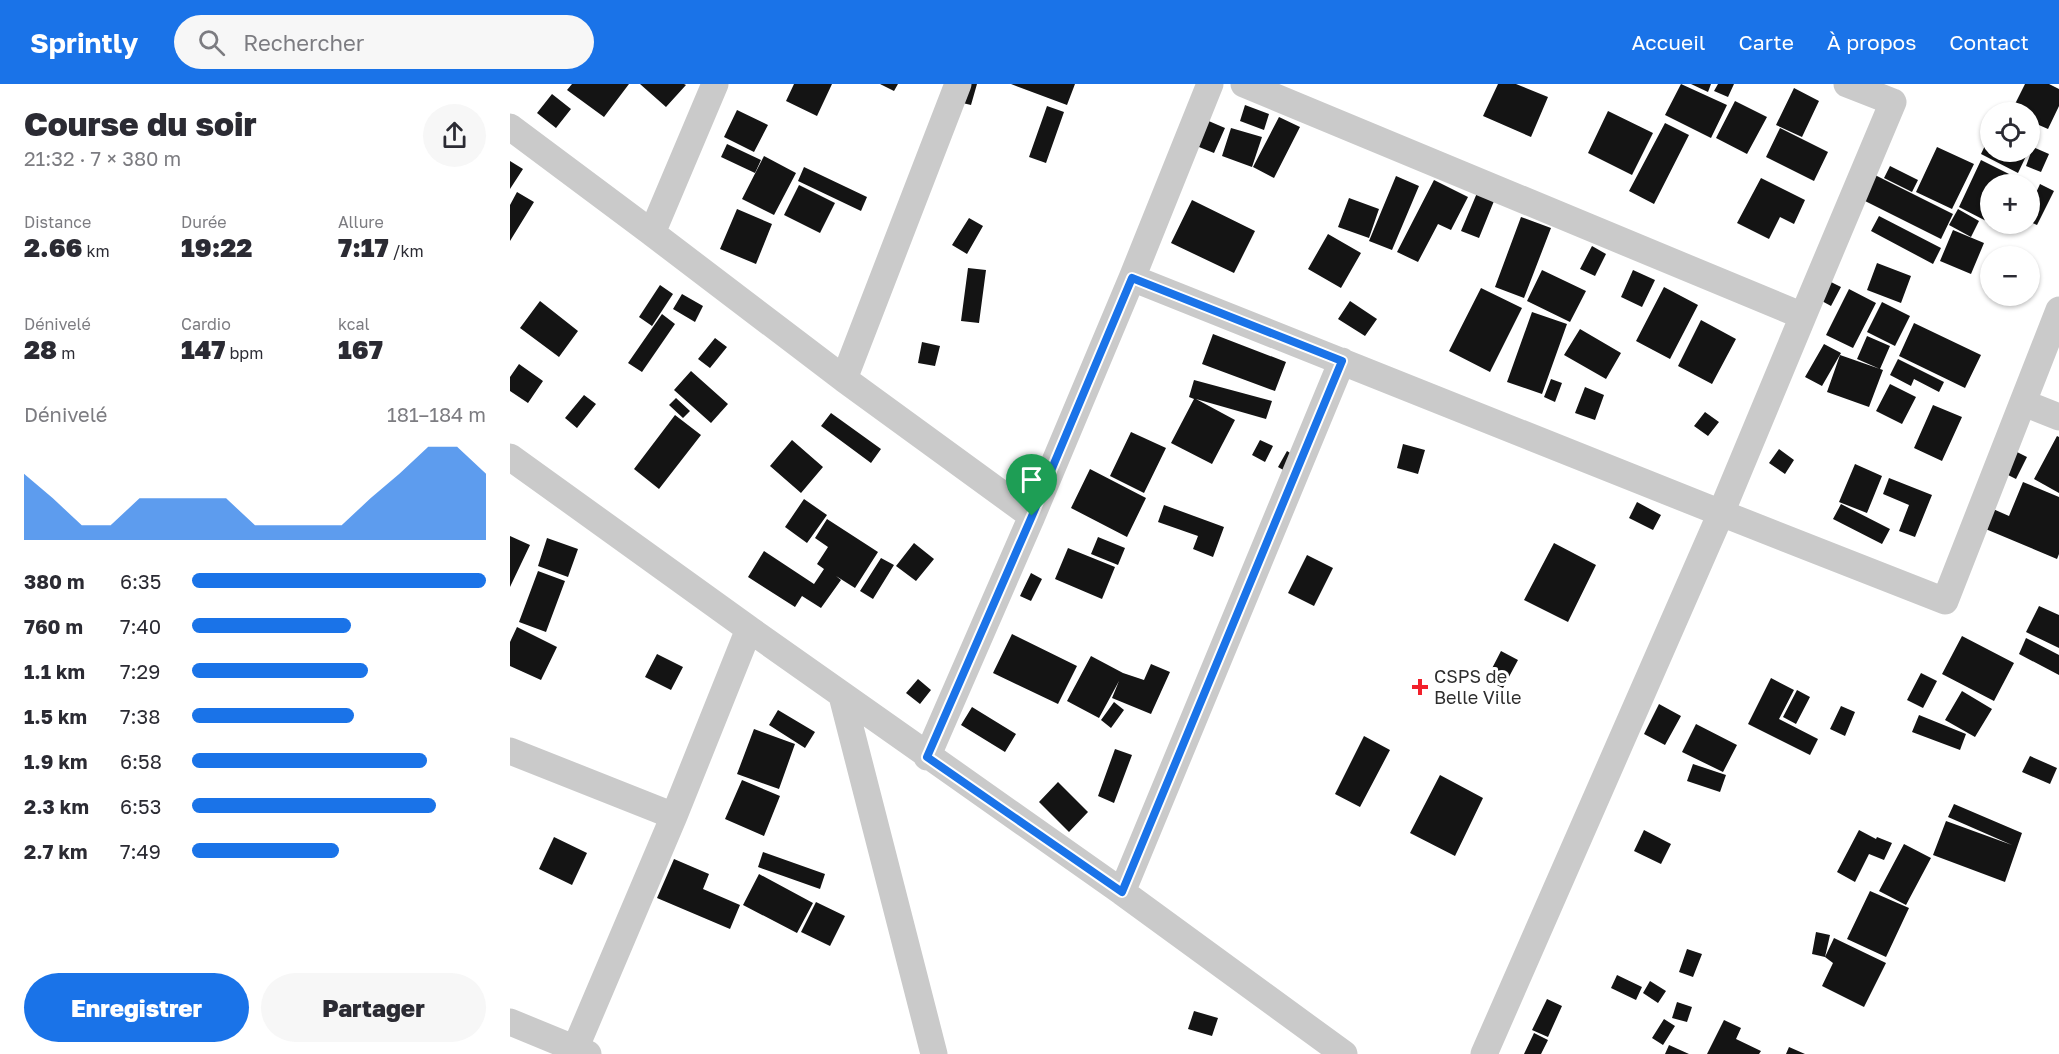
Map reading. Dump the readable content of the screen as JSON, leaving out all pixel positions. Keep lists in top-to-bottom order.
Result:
{
  "places": {
    "health": ["CSPS de Belle Ville"]
  },
  "page": {
    "header": "Sprintly",
    "search": "Rechercher",
    "nav": [
      "Accueil",
      "Carte",
      "À propos",
      "Contact"
    ],
    "heading": ["Course du soir", "21:32 · 7 × 380 m"],
    "map_buttons": ["+", "−"],
    "stats": [
      ["Distance", "2.66 km"],
      ["Durée", "19:22"],
      ["Allure", "7:17 /km"],
      ["Dénivelé", "28 m"],
      ["Cardio", "147 bpm"],
      ["kcal", "167"]
    ],
    "chart": ["Dénivelé", "181–184 m"],
    "list": [
      {
        "name": "380 m",
        "note": "6:35"
      },
      {
        "name": "760 m",
        "note": "7:40"
      },
      {
        "name": "1.1 km",
        "note": "7:29"
      },
      {
        "name": "1.5 km",
        "note": "7:38"
      },
      {
        "name": "1.9 km",
        "note": "6:58"
      },
      {
        "name": "2.3 km",
        "note": "6:53"
      },
      {
        "name": "2.7 km",
        "note": "7:49"
      }
    ],
    "buttons": ["Enregistrer", "Partager"]
  }
}
